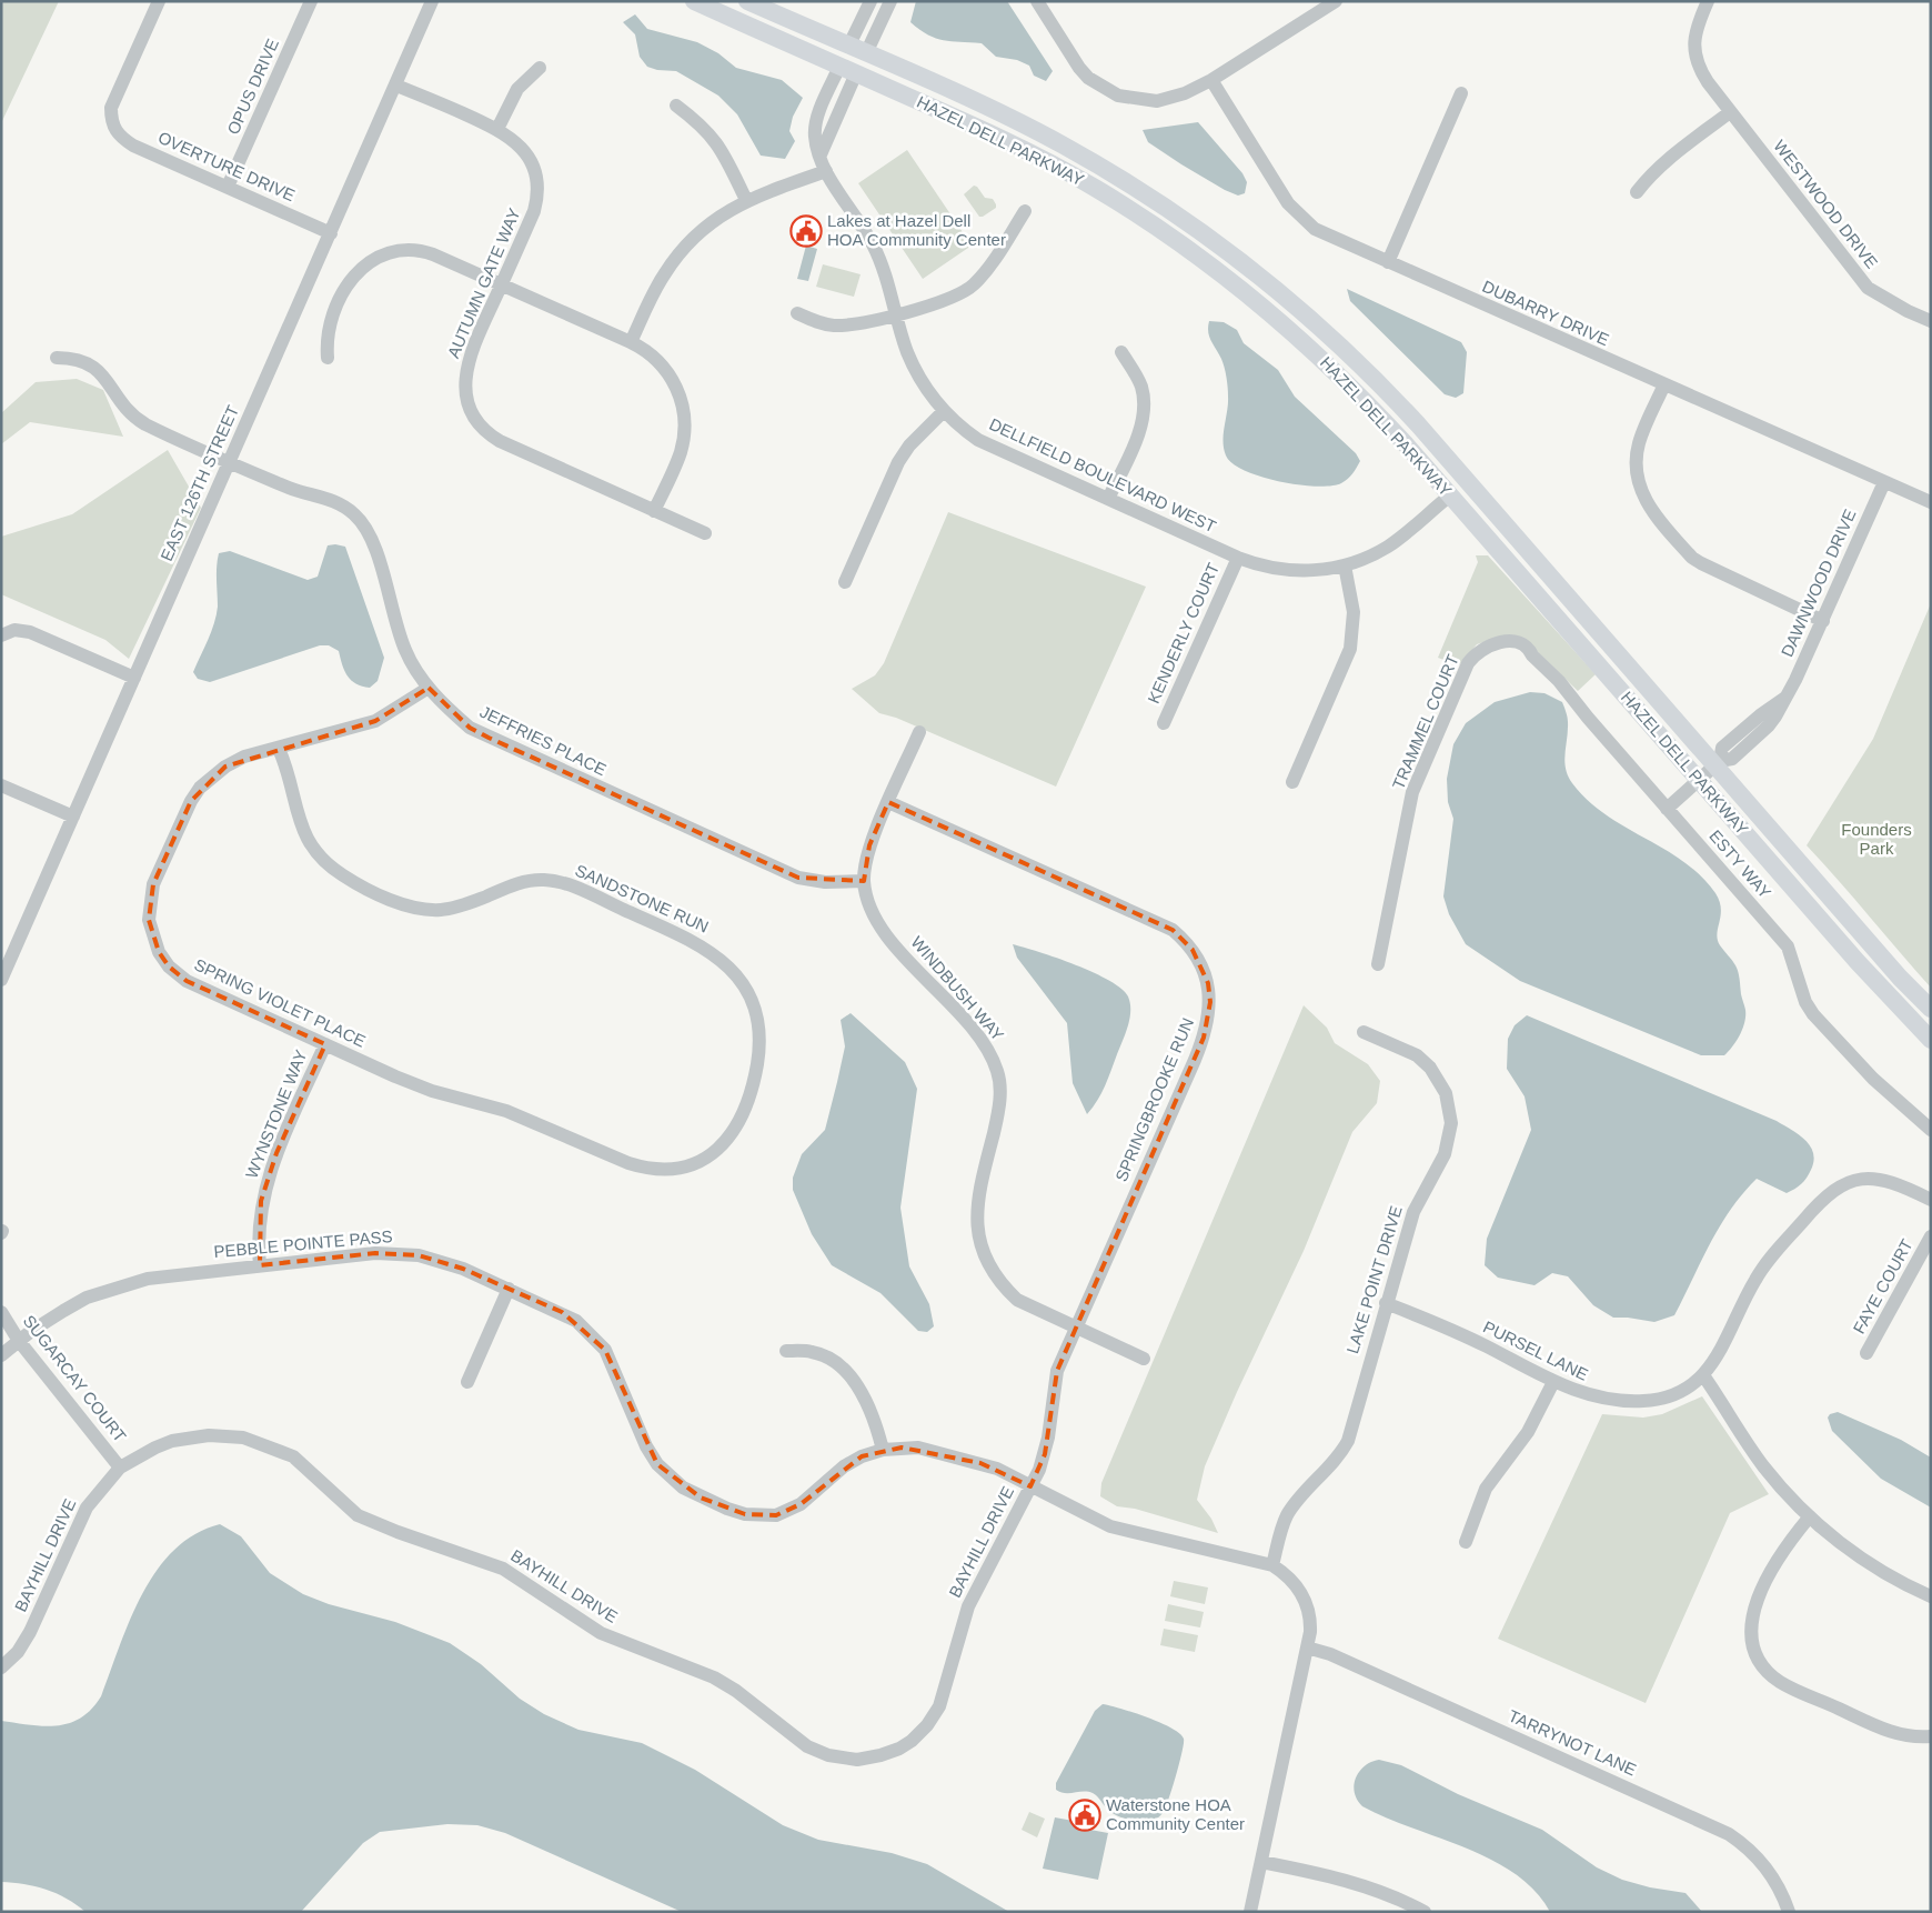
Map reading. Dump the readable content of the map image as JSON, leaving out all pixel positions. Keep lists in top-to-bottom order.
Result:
{
  "streets": {
    "main road": ["HAZEL DELL PARKWAY"],
    "street": [
      "OPUS DRIVE",
      "OVERTURE DRIVE",
      "WESTWOOD DRIVE",
      "AUTUMN GATE WAY",
      "DUBARRY DRIVE",
      "DELLFIELD BOULEVARD WEST",
      "EAST 126TH STREET",
      "DAWNWOOD DRIVE",
      "KENDERLY COURT",
      "TRAMMEL COURT",
      "JEFFRIES PLACE",
      "ESTY WAY",
      "SANDSTONE RUN",
      "WINDBUSH WAY",
      "SPRING VIOLET PLACE",
      "SPRINGBROOKE RUN",
      "WYNSTONE WAY",
      "PEBBLE POINTE PASS",
      "LAKE POINT DRIVE",
      "FAYE COURT",
      "PURSEL LANE",
      "SUGARCAY COURT",
      "BAYHILL DRIVE",
      "TARRYNOT LANE"
    ]
  },
  "crossings": [
    ["OPUS DRIVE", "OVERTURE DRIVE"],
    ["HAZEL DELL PARKWAY", "DELLFIELD BOULEVARD WEST"],
    ["HAZEL DELL PARKWAY", "DAWNWOOD DRIVE"],
    ["OVERTURE DRIVE", "EAST 126TH STREET"],
    ["AUTUMN GATE WAY", "EAST 126TH STREET"],
    ["DUBARRY DRIVE", "DAWNWOOD DRIVE"],
    ["DELLFIELD BOULEVARD WEST", "KENDERLY COURT"],
    ["EAST 126TH STREET", "JEFFRIES PLACE"],
    ["DAWNWOOD DRIVE", "ESTY WAY"],
    ["TRAMMEL COURT", "ESTY WAY"],
    ["JEFFRIES PLACE", "WINDBUSH WAY"],
    ["JEFFRIES PLACE", "SPRING VIOLET PLACE"],
    ["SANDSTONE RUN", "SPRING VIOLET PLACE"],
    ["WINDBUSH WAY", "SPRINGBROOKE RUN"],
    ["SPRING VIOLET PLACE", "WYNSTONE WAY"],
    ["SPRINGBROOKE RUN", "PEBBLE POINTE PASS"],
    ["SPRINGBROOKE RUN", "BAYHILL DRIVE"],
    ["WYNSTONE WAY", "PEBBLE POINTE PASS"],
    ["PEBBLE POINTE PASS", "LAKE POINT DRIVE"],
    ["PEBBLE POINTE PASS", "SUGARCAY COURT"],
    ["PEBBLE POINTE PASS", "BAYHILL DRIVE"],
    ["PEBBLE POINTE PASS", "TARRYNOT LANE"],
    ["LAKE POINT DRIVE", "PURSEL LANE"],
    ["SUGARCAY COURT", "BAYHILL DRIVE"]
  ],
  "parks": ["Founders Park"],
  "places": {
    "public building": ["Lakes at Hazel Dell HOA Community Center", "Waterstone HOA Community Center"]
  }
}
